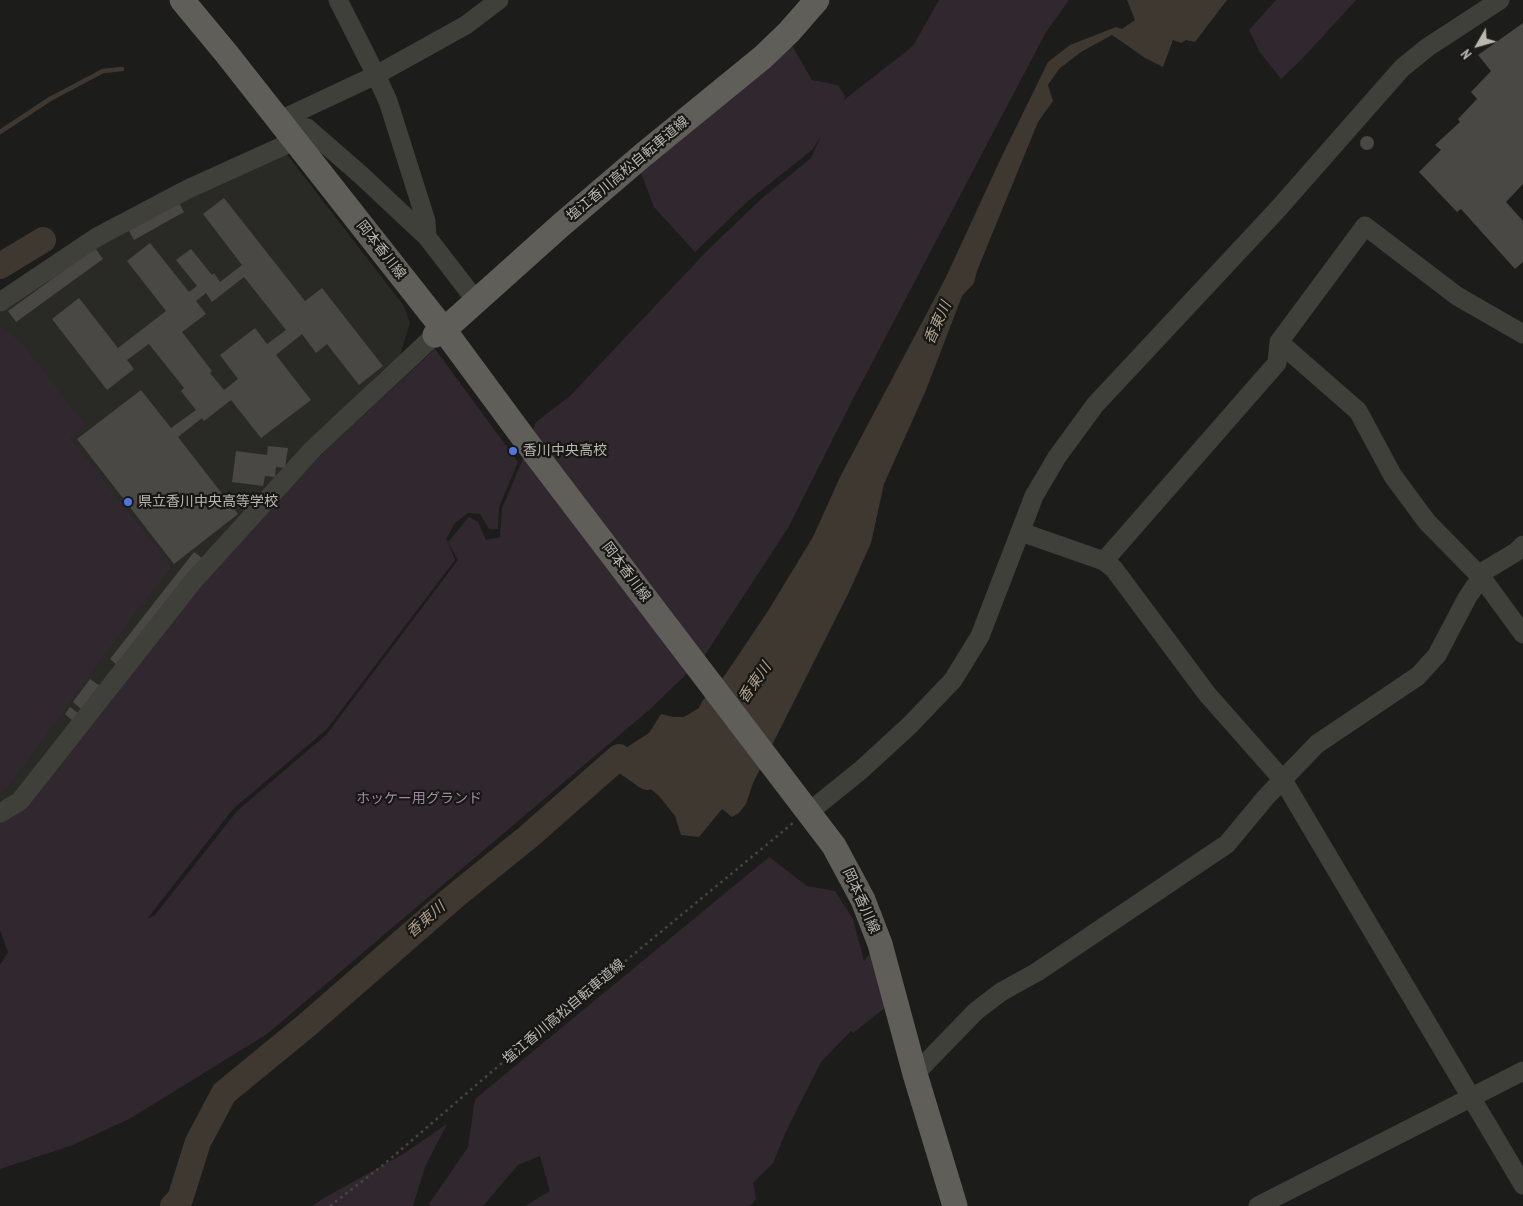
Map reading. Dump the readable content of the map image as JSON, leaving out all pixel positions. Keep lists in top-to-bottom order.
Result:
{
  "streets": {
    "main road": ["塩江香川高松自転車道線", "岡本香川線"]
  },
  "crossings": [
    ["塩江香川高松自転車道線", "岡本香川線"]
  ],
  "water": ["香東川"],
  "parks": ["ホッケー用グランド"],
  "places": ["香川中央高校", "県立香川中央高等学校"],
  "north": "bottom left"
}
